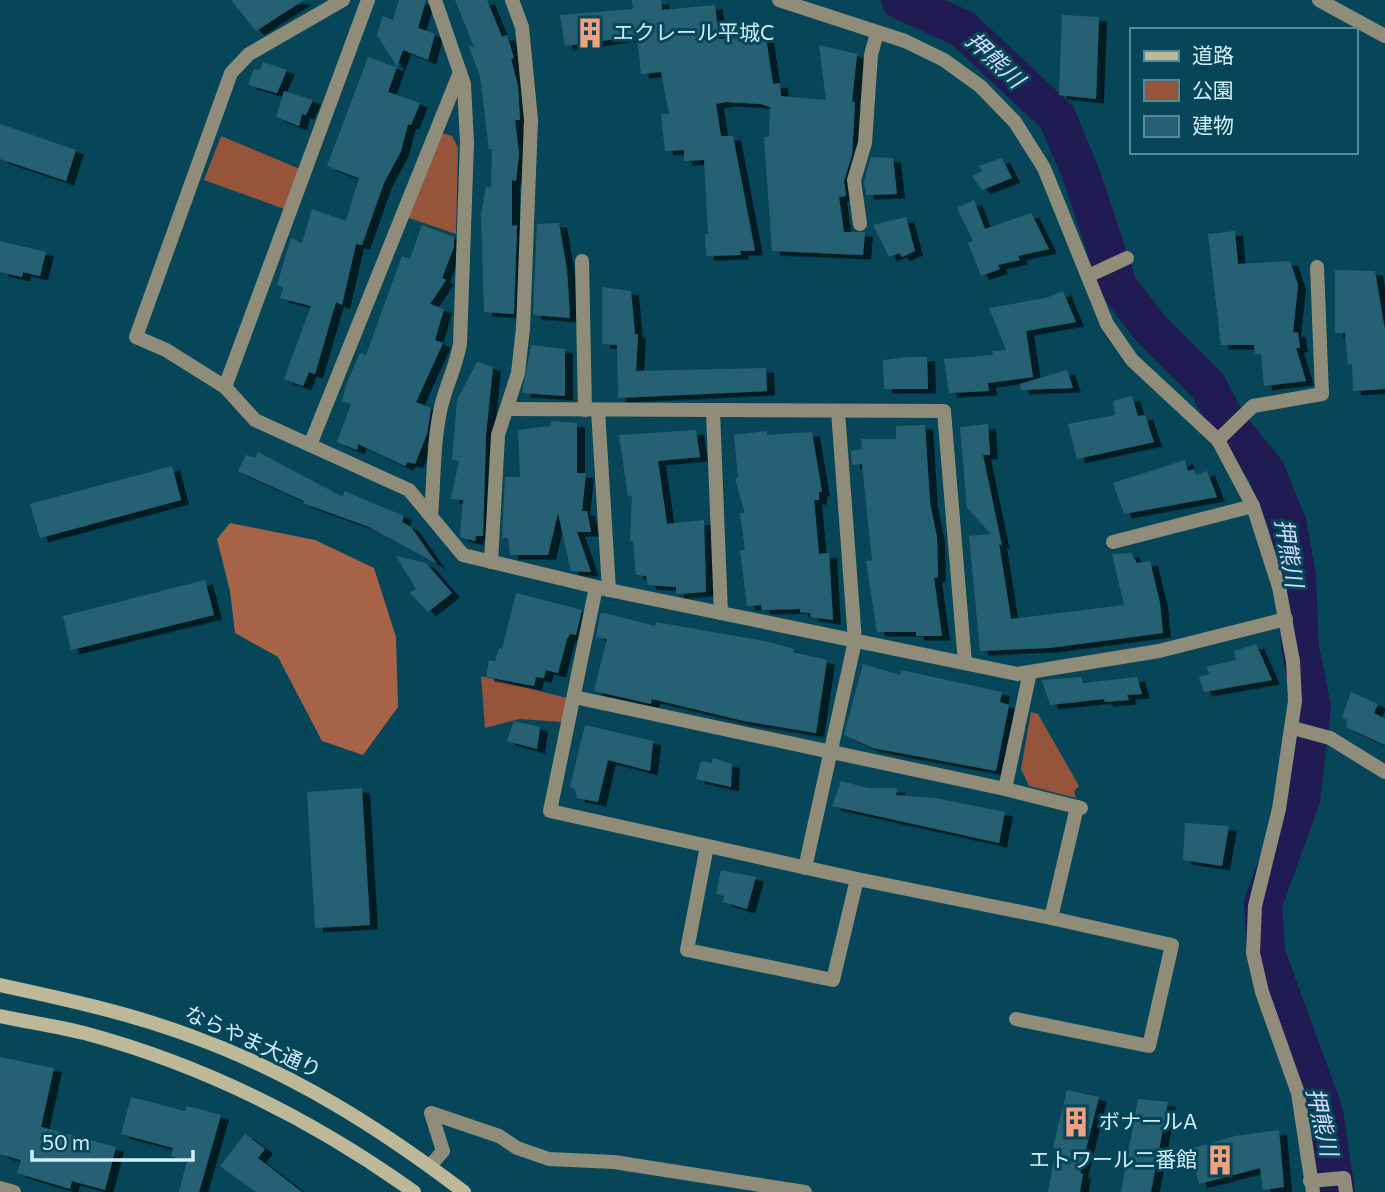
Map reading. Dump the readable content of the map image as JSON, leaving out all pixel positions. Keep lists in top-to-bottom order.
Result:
{
  "streets": {
    "street": ["ならやま大通り"]
  },
  "water": ["押熊川"],
  "places": {
    "building": ["エクレール平城C", "ボナールA", "エトワール二番館"]
  },
  "legend": ["道路", "公園", "建物"],
  "scale_bar": "50 m"
}
